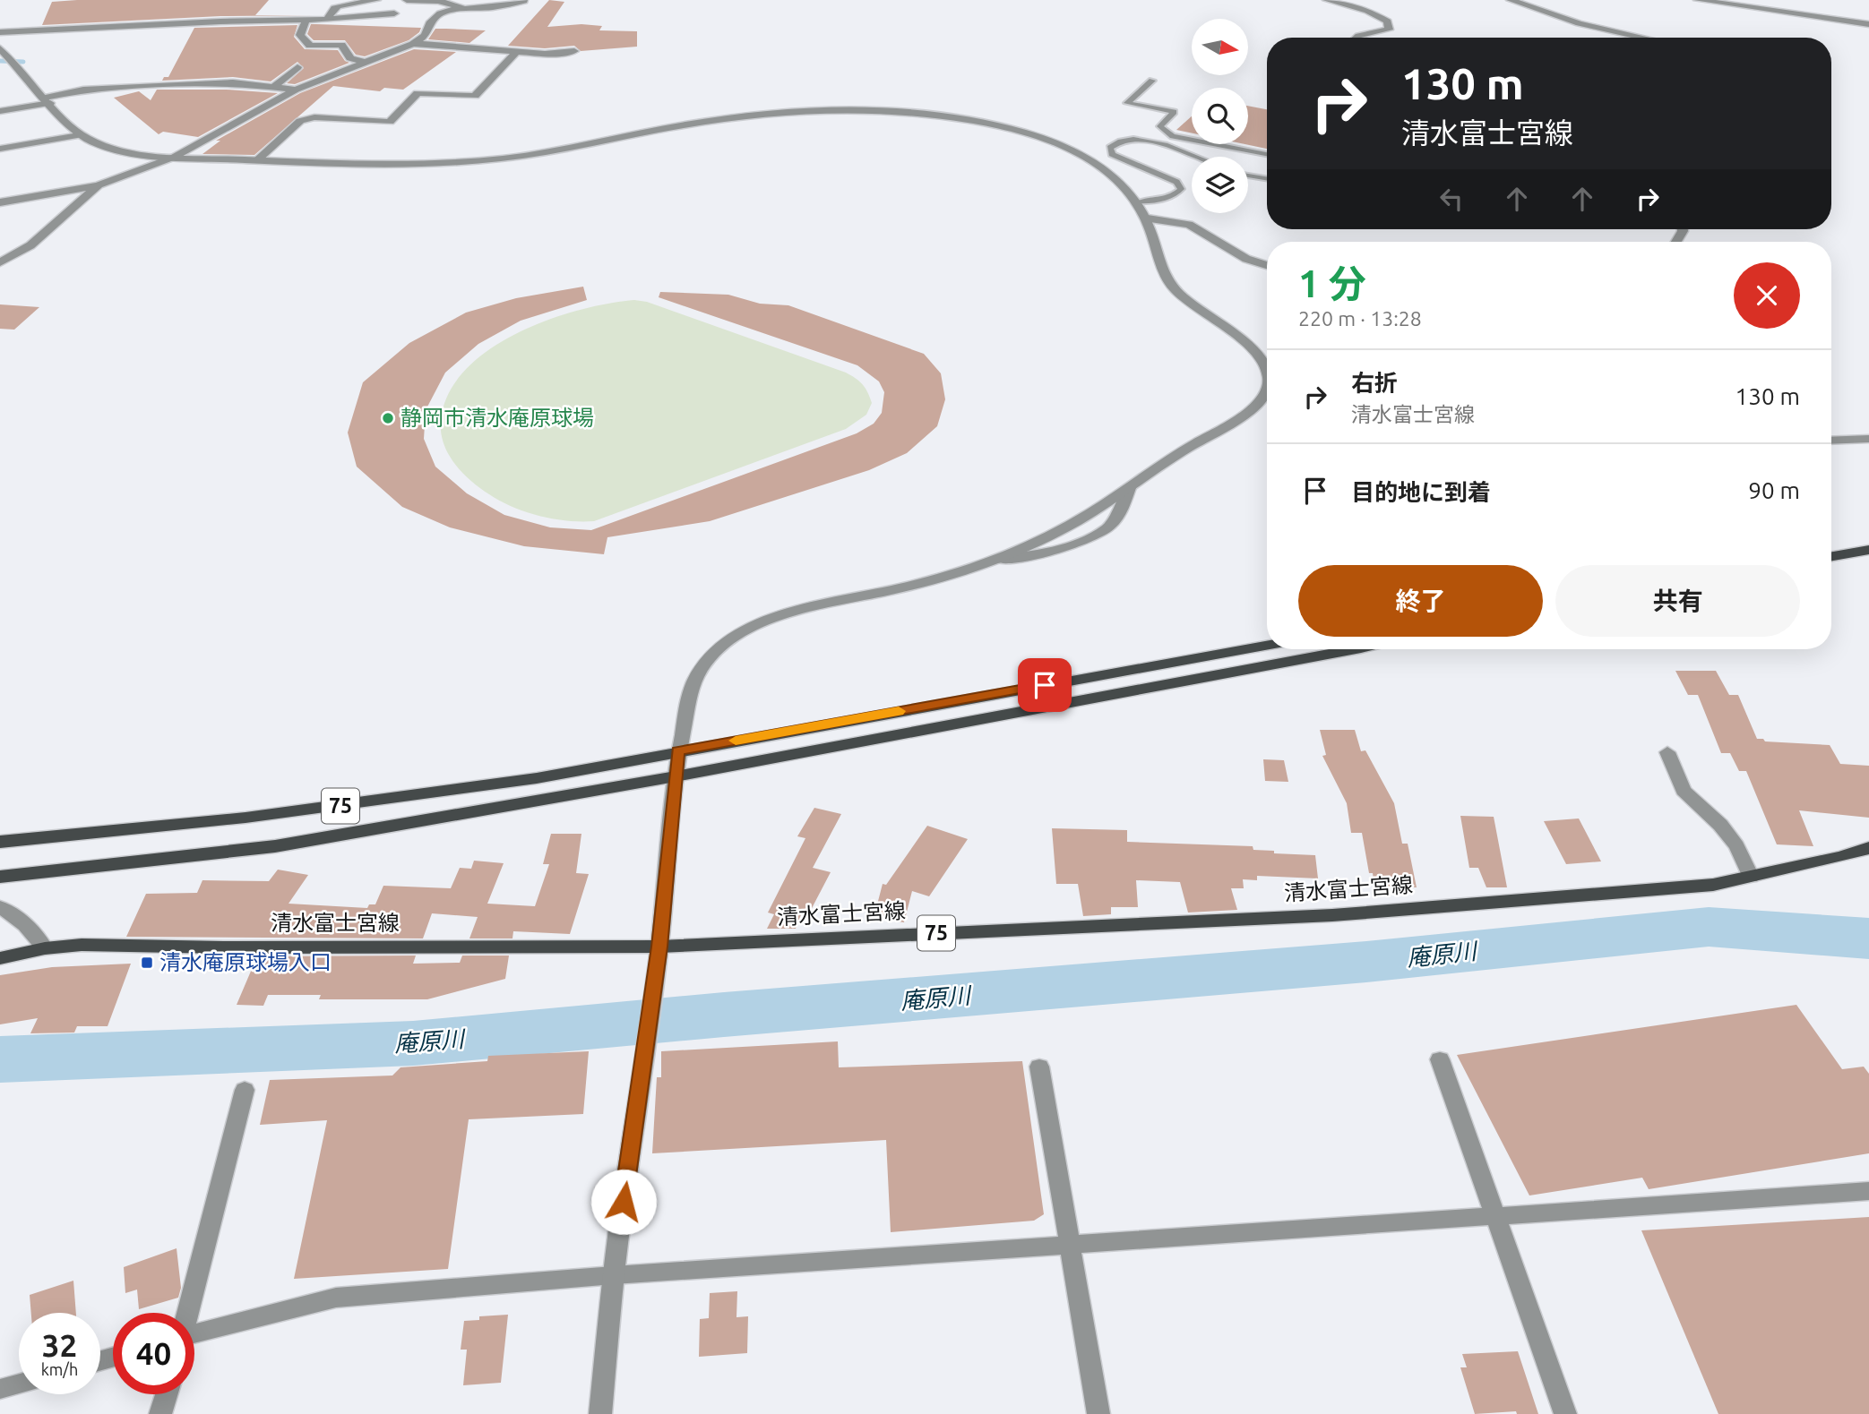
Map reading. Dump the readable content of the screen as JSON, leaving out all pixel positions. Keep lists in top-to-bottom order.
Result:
{
  "streets": {
    "main road": ["75", "清水富士宮線"]
  },
  "water": ["庵原川"],
  "places": {
    "other": ["静岡市清水庵原球場"],
    "transit": ["清水庵原球場入口"]
  },
  "north": "right",
  "page": {
    "turn": ["130 m", "清水富士宮線"],
    "heading": ["1 分", "220 m · 13:28"],
    "list": [
      {
        "name": "右折",
        "note": "清水富士宮線",
        "value": "130 m"
      },
      {
        "name": "目的地に到着",
        "value": "90 m"
      }
    ],
    "buttons": ["終了", "共有"],
    "speed": "32 km/h",
    "limit": "40"
  }
}
